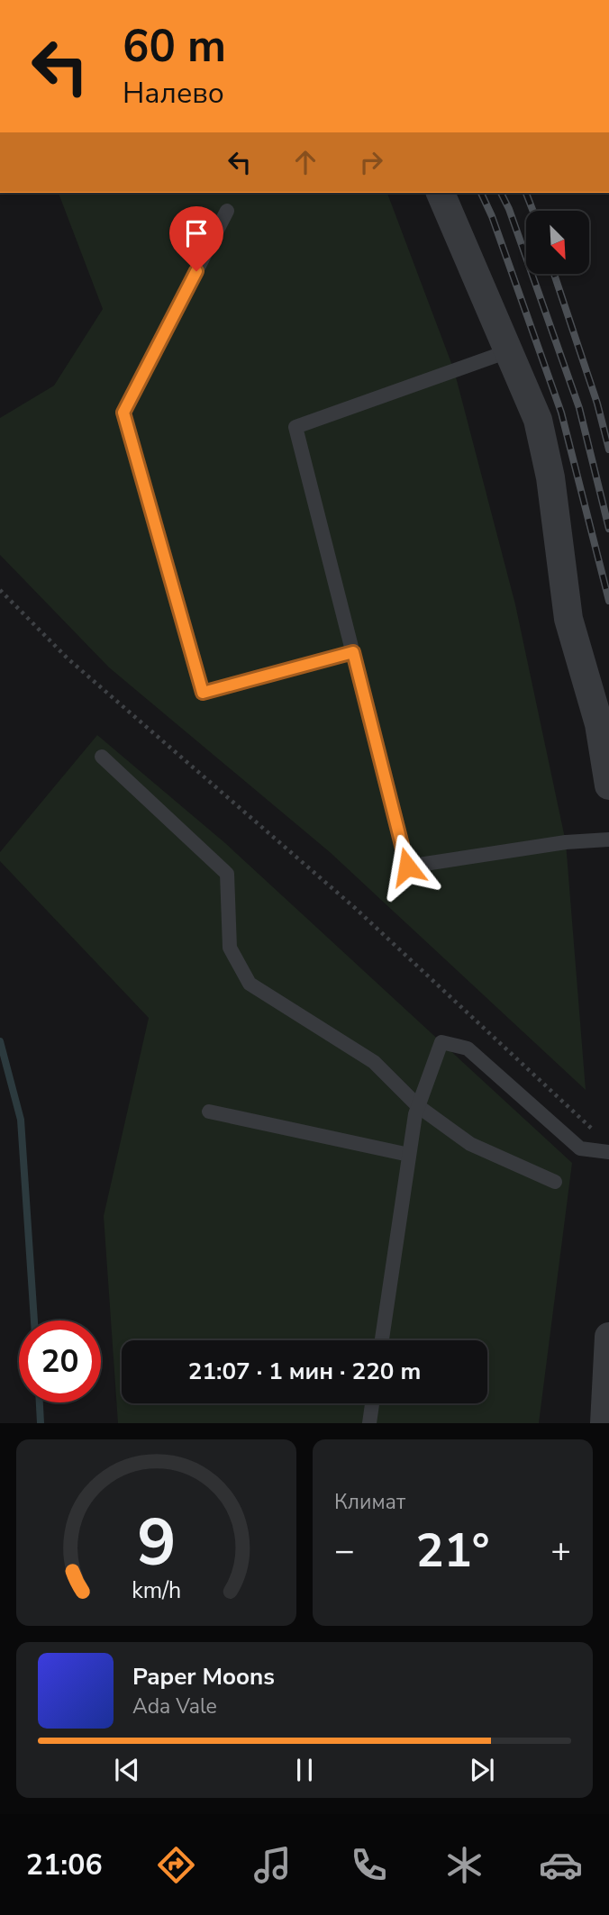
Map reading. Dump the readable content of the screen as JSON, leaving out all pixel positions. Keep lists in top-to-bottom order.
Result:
{
  "north": "bottom right",
  "page": {
    "turn": ["60 m", "Налево"],
    "limit": "20",
    "trip": "21:07 · 1 мин · 220 m",
    "tile": "Климат",
    "heat": ["−", "21°", "+"],
    "song": ["Paper Moons", "Ada Vale"],
    "tabs": "21:06",
    "gauge": ["9", "km/h"]
  }
}
